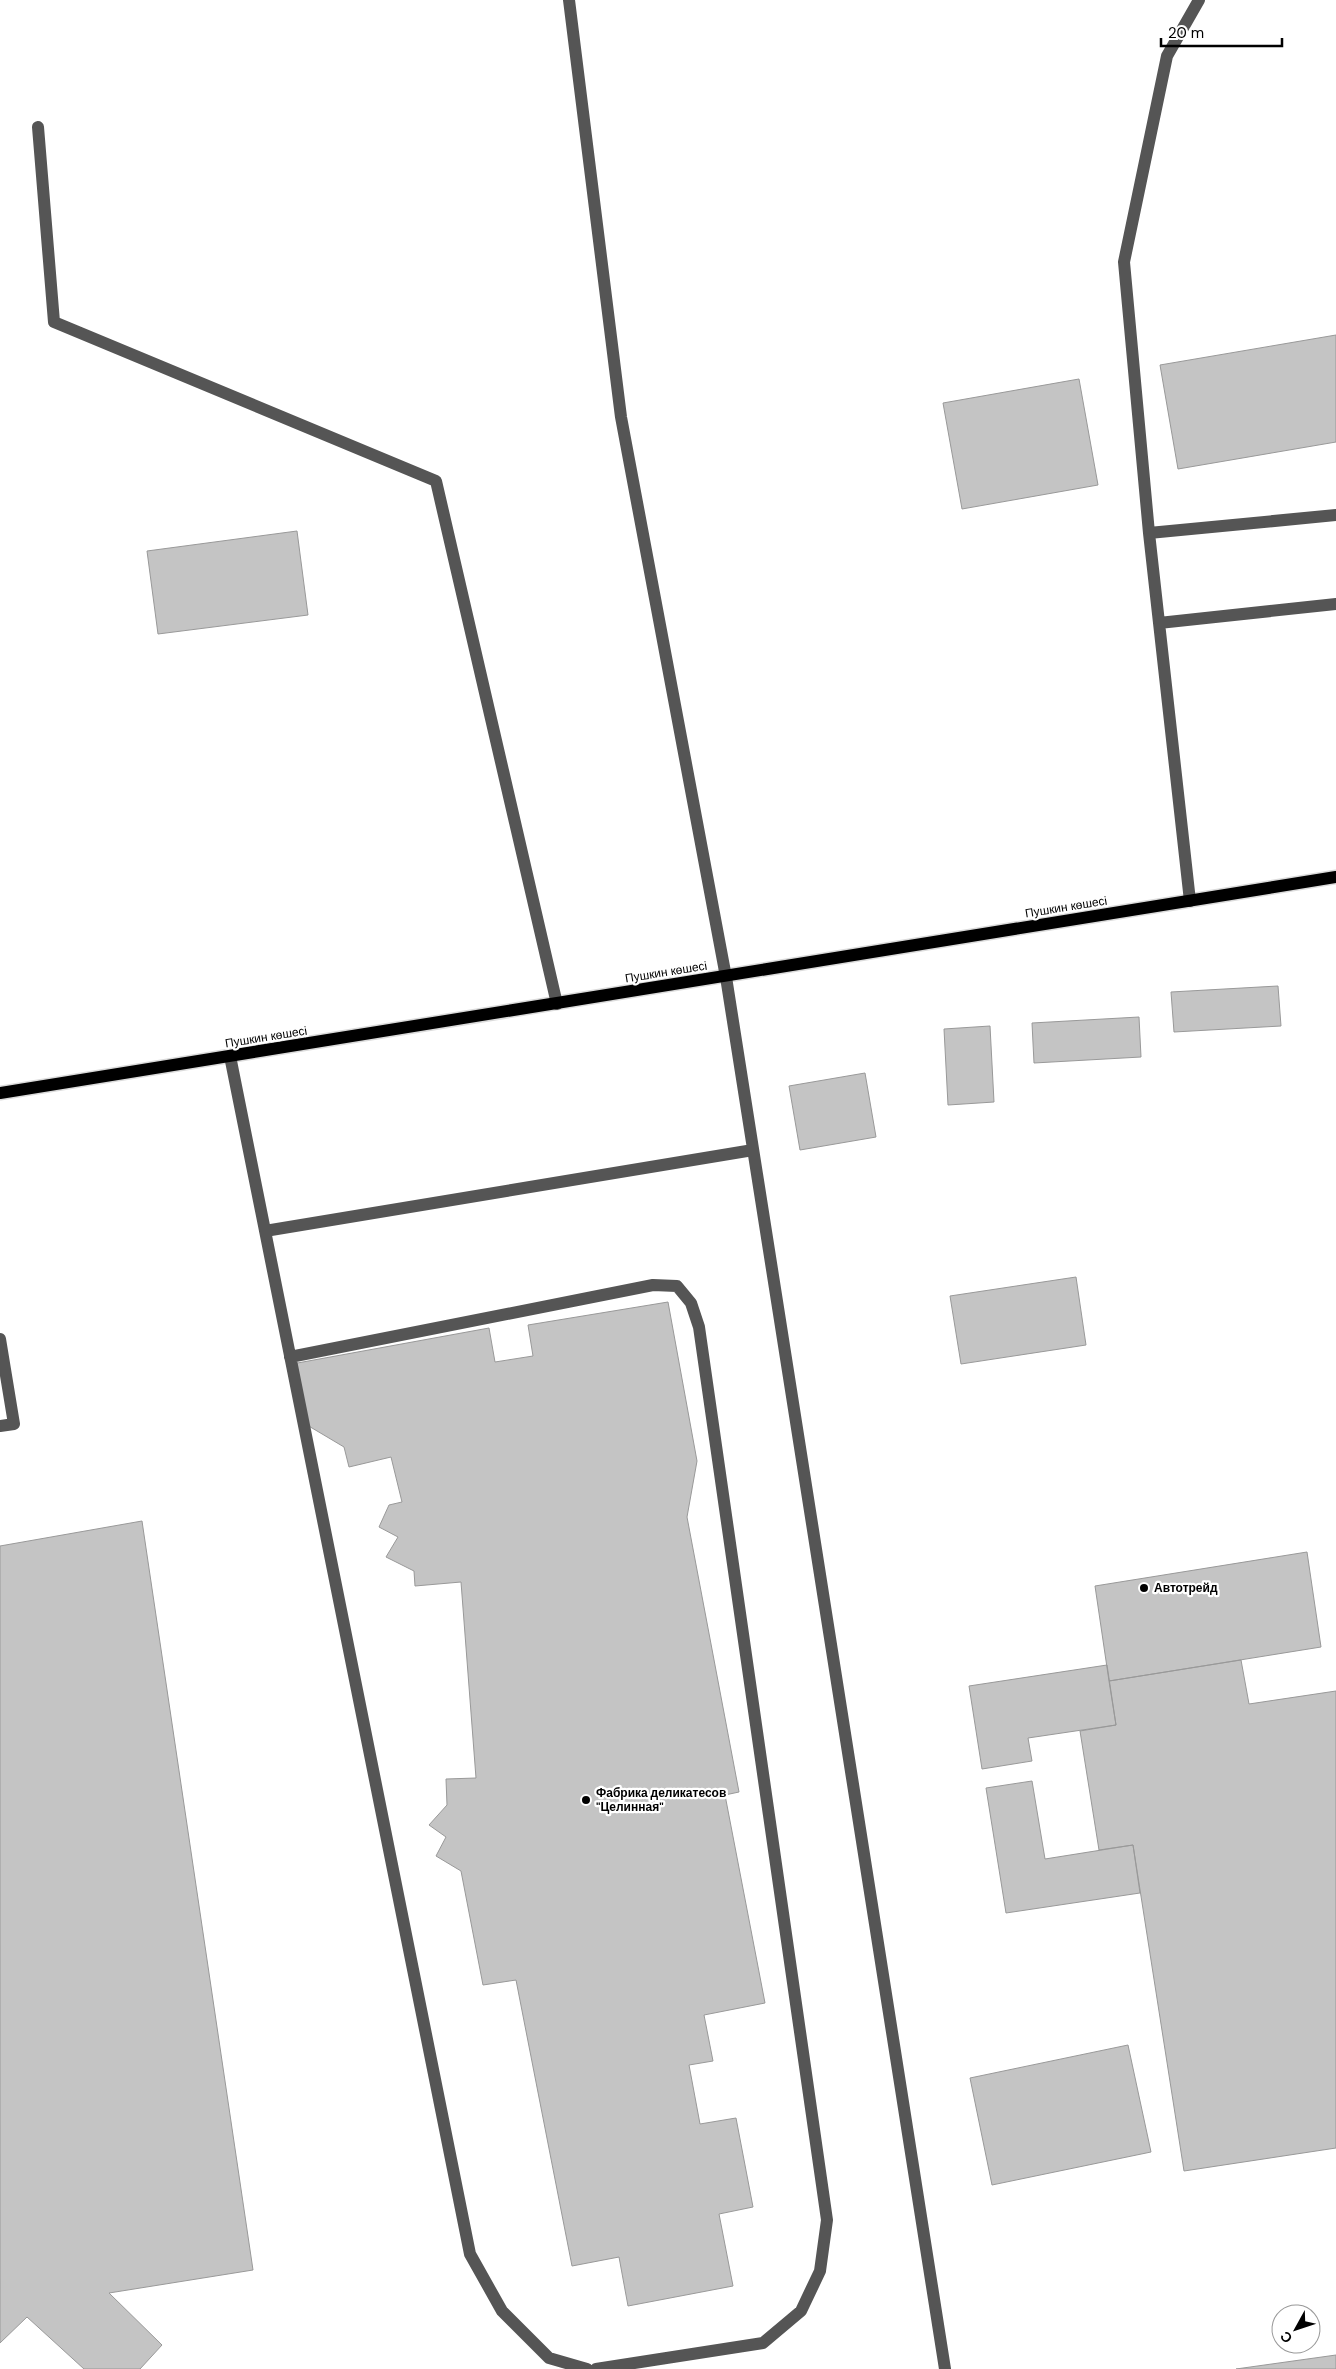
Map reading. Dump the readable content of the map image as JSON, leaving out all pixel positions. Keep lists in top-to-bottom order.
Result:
{
  "streets": {
    "main road": ["Пушкин көшесі"]
  },
  "places": ["Автотрейд", "Фабрика деликатесов \"Целинная\""],
  "scale_bar": "20 m",
  "north": "bottom left"
}
